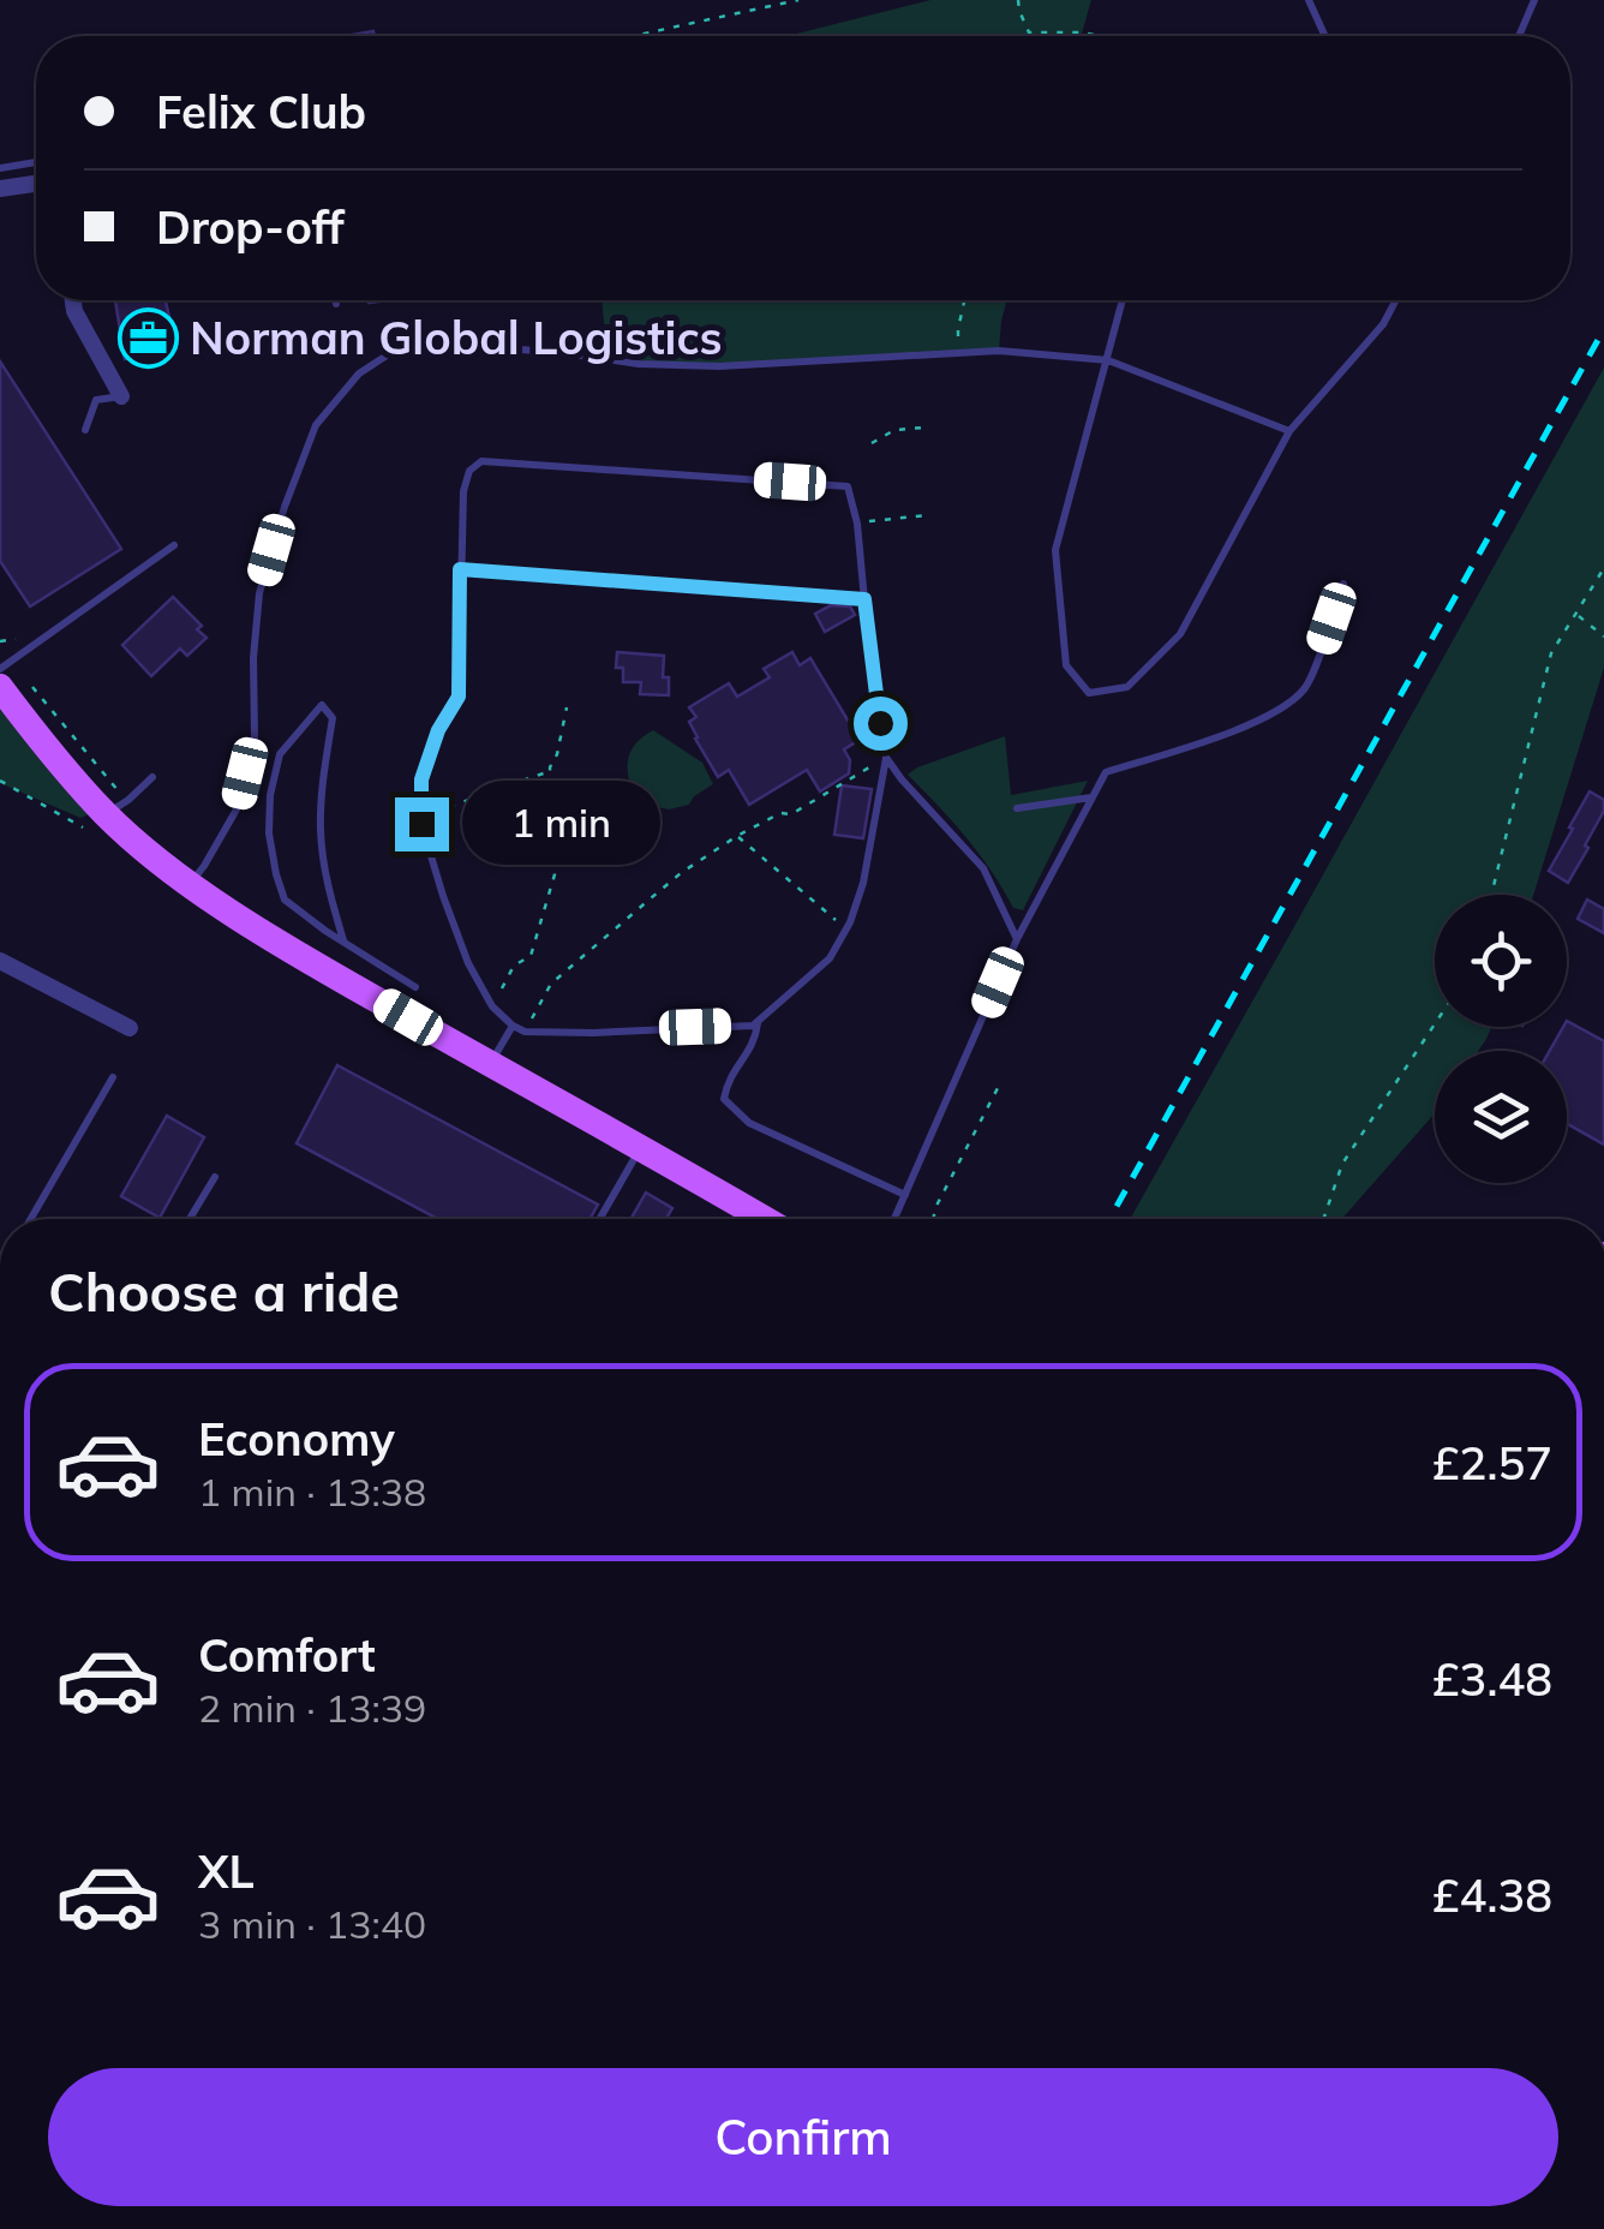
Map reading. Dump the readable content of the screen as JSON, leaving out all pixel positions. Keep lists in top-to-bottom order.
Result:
{
  "places": {
    "office": ["Norman Global Logistics"]
  },
  "page": {
    "banner": ["Felix Club", "Drop-off"],
    "bubble": "1 min",
    "heading": "Choose a ride",
    "list": [
      {
        "name": "Economy",
        "note": "1 min · 13:38",
        "value": "£2.57"
      },
      {
        "name": "Comfort",
        "note": "2 min · 13:39",
        "value": "£3.48"
      },
      {
        "name": "XL",
        "note": "3 min · 13:40",
        "value": "£4.38"
      }
    ],
    "buttons": "Confirm"
  }
}
